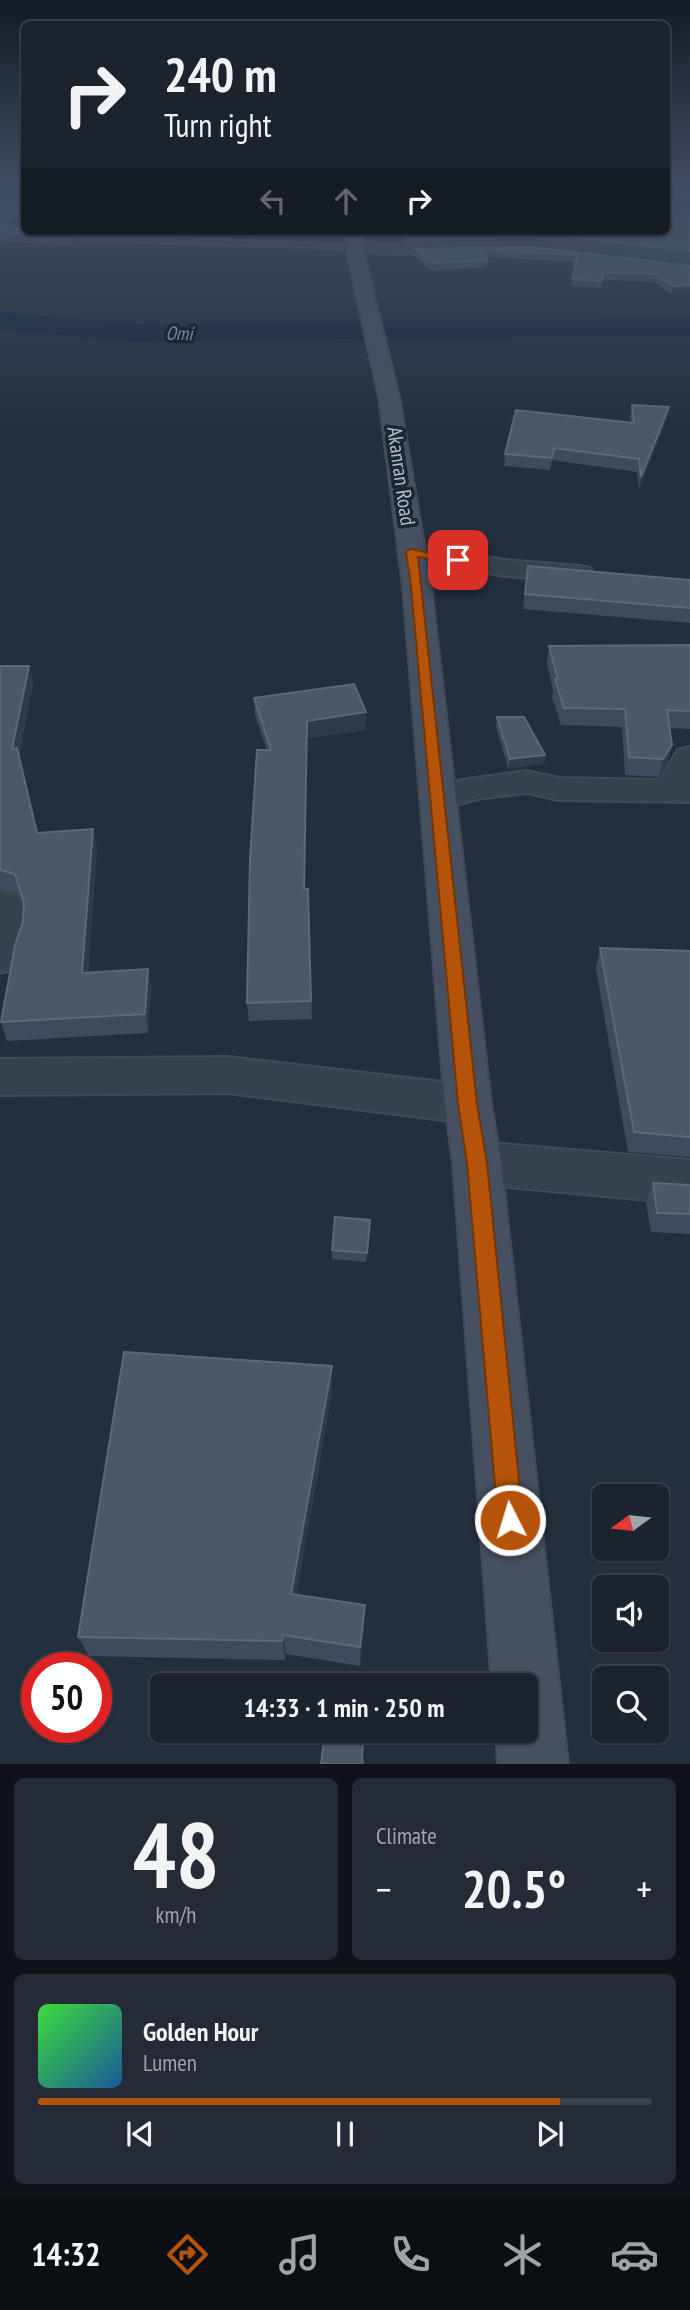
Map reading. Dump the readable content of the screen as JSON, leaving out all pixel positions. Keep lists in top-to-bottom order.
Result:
{
  "streets": {
    "main road": ["Akanran Road"]
  },
  "water": ["Omi"],
  "north": "left",
  "page": {
    "turn": ["240 m", "Turn right"],
    "limit": "50",
    "trip": "14:33 · 1 min · 250 m",
    "tile": [
      ["48", "km/h"],
      "Climate"
    ],
    "heat": ["−", "20.5°", "+"],
    "song": ["Golden Hour", "Lumen"],
    "tabs": "14:32"
  }
}
